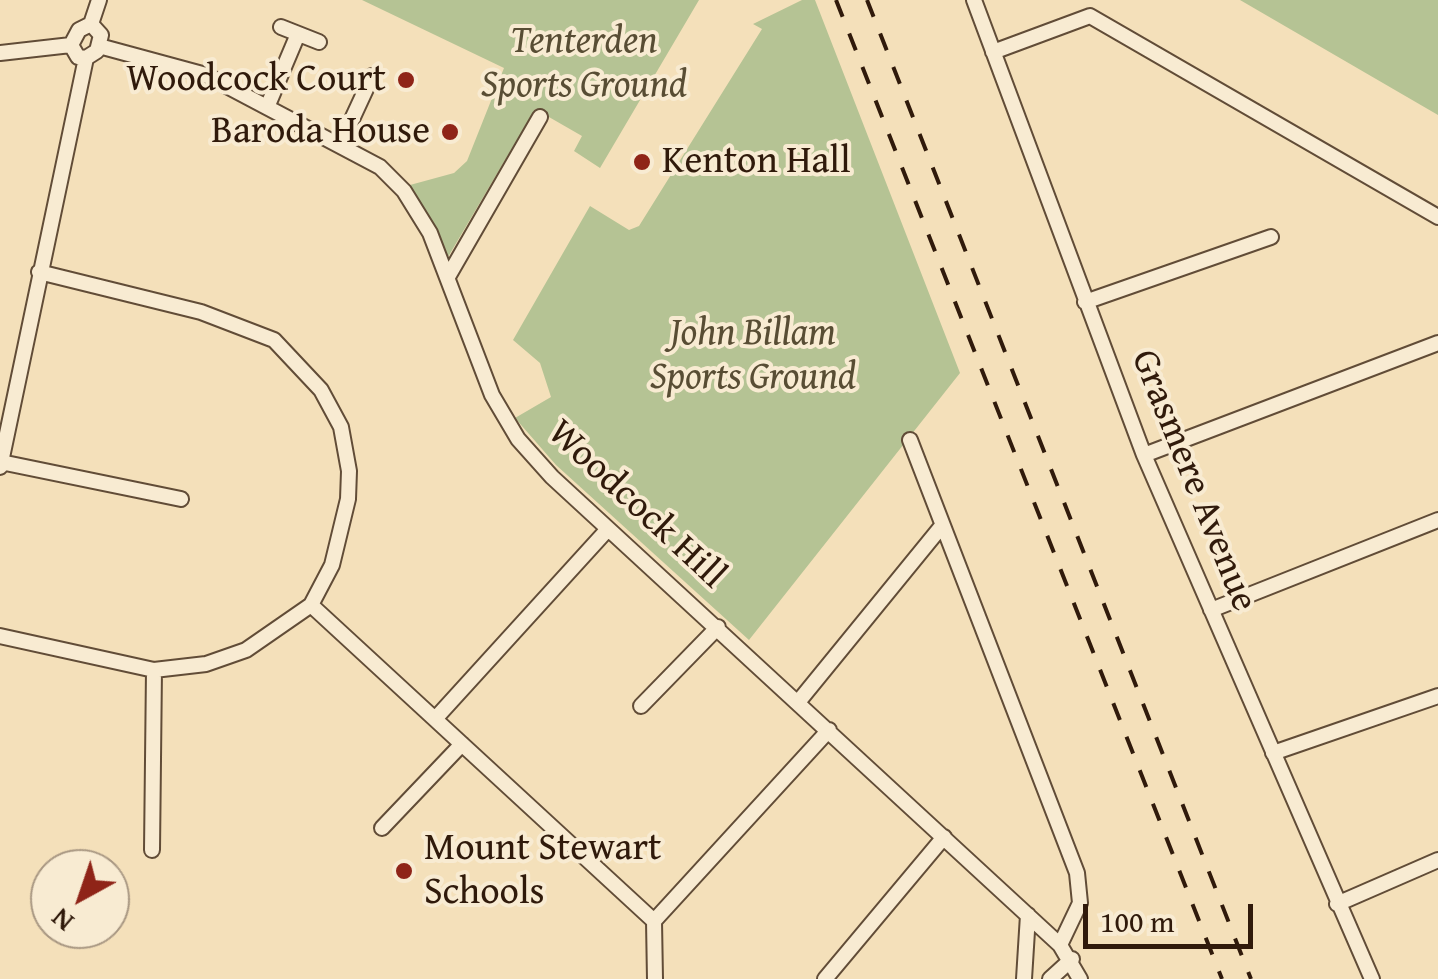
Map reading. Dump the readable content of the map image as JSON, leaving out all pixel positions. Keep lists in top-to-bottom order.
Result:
{
  "streets": {
    "street": ["Grasmere Avenue", "Woodcock Hill"]
  },
  "parks": ["Tenterden Sports Ground", "John Billam Sports Ground"],
  "places": [
    "Woodcock Court",
    "Baroda House",
    "Kenton Hall",
    "Mount Stewart Schools"
  ],
  "scale_bar": "100 m",
  "north": "bottom left"
}
